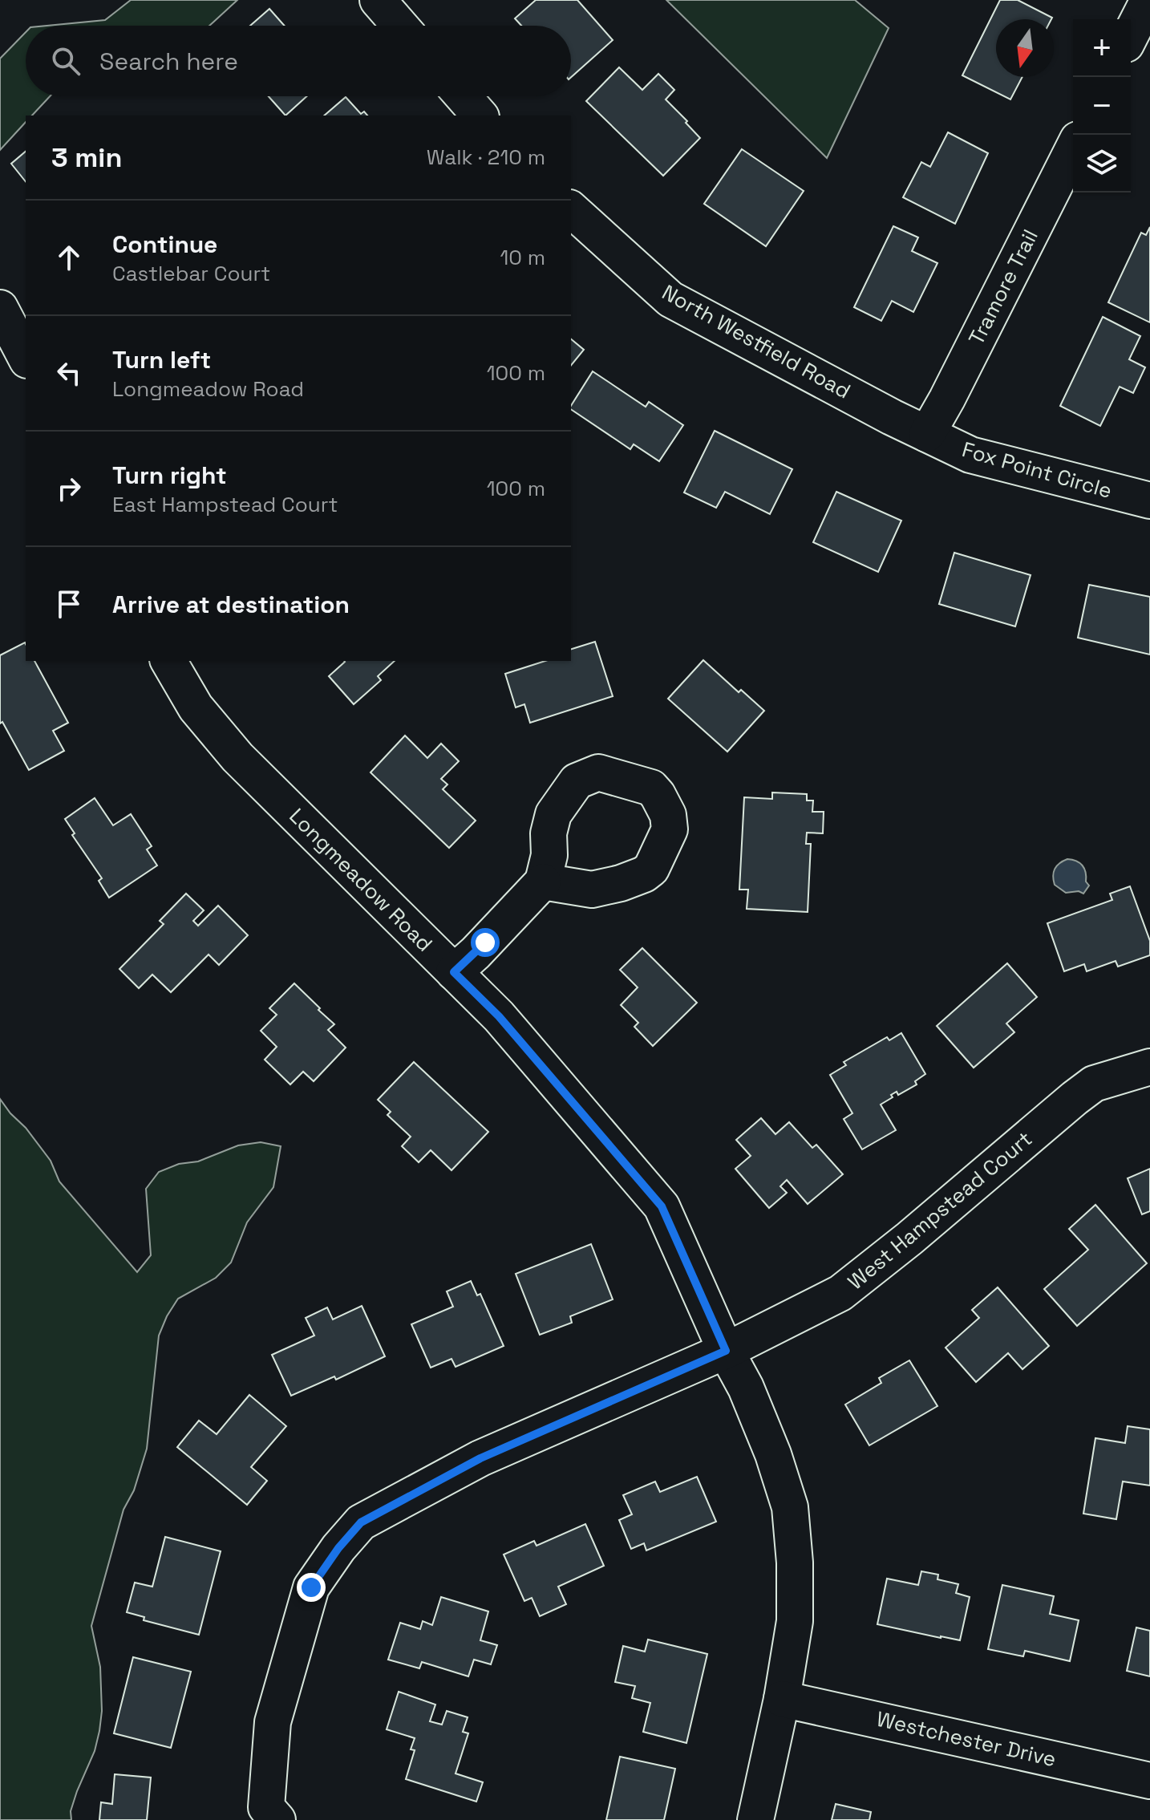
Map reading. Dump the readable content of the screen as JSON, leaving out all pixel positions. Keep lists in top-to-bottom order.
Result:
{
  "streets": {
    "street": [
      "Tramore Trail",
      "North Westfield Road",
      "Fox Point Circle",
      "Longmeadow Road",
      "West Hampstead Court",
      "Westchester Drive"
    ]
  },
  "crossings": [
    ["Tramore Trail", "North Westfield Road"],
    ["Tramore Trail", "Fox Point Circle"],
    ["North Westfield Road", "Fox Point Circle"],
    ["Longmeadow Road", "West Hampstead Court"]
  ],
  "north": "bottom",
  "page": {
    "map_buttons": ["+", "−"],
    "search": "Search here",
    "heading": ["3 min", "Walk · 210 m"],
    "list": [
      ["Continue", "Castlebar Court", "10 m"],
      ["Turn left", "Longmeadow Road", "100 m"],
      ["Turn right", "East Hampstead Court", "100 m"],
      "Arrive at destination"
    ]
  }
}
